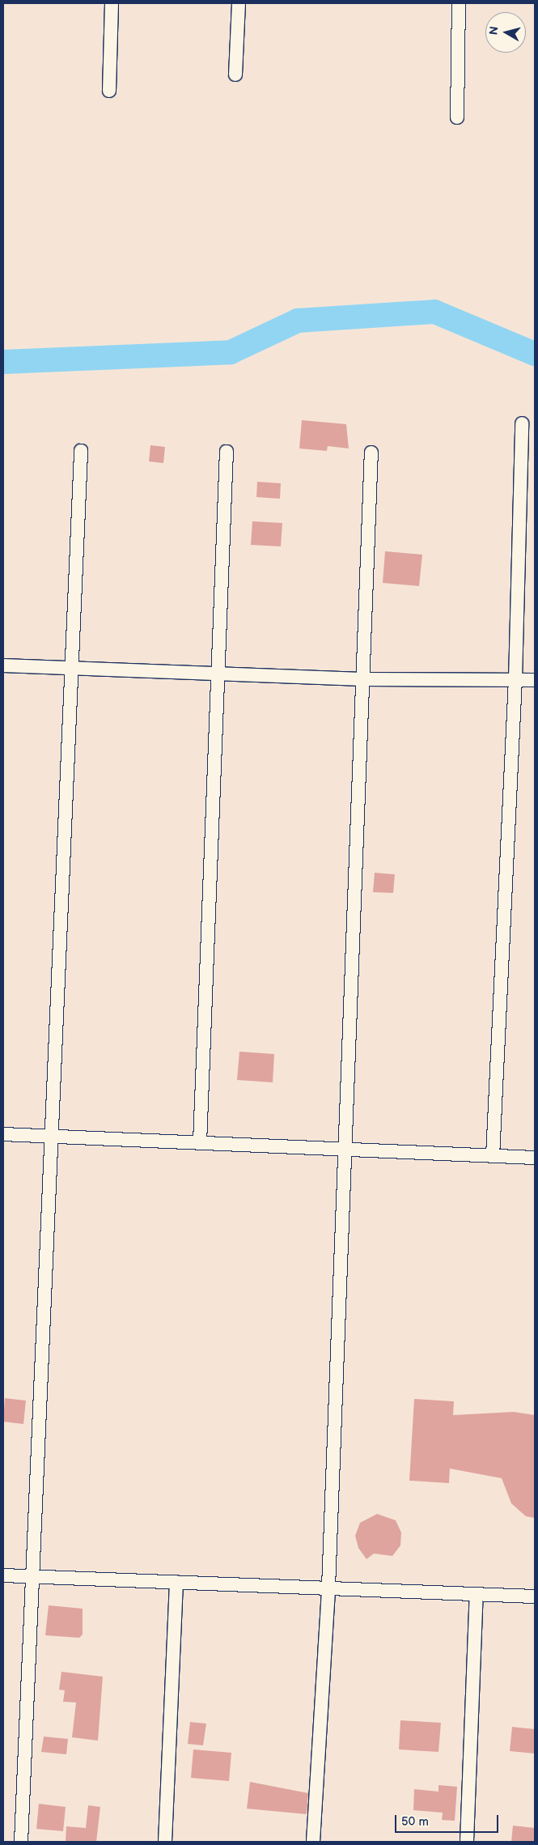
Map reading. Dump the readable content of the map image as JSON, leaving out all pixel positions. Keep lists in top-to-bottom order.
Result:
{
  "scale_bar": "50 m",
  "north": "left"
}
